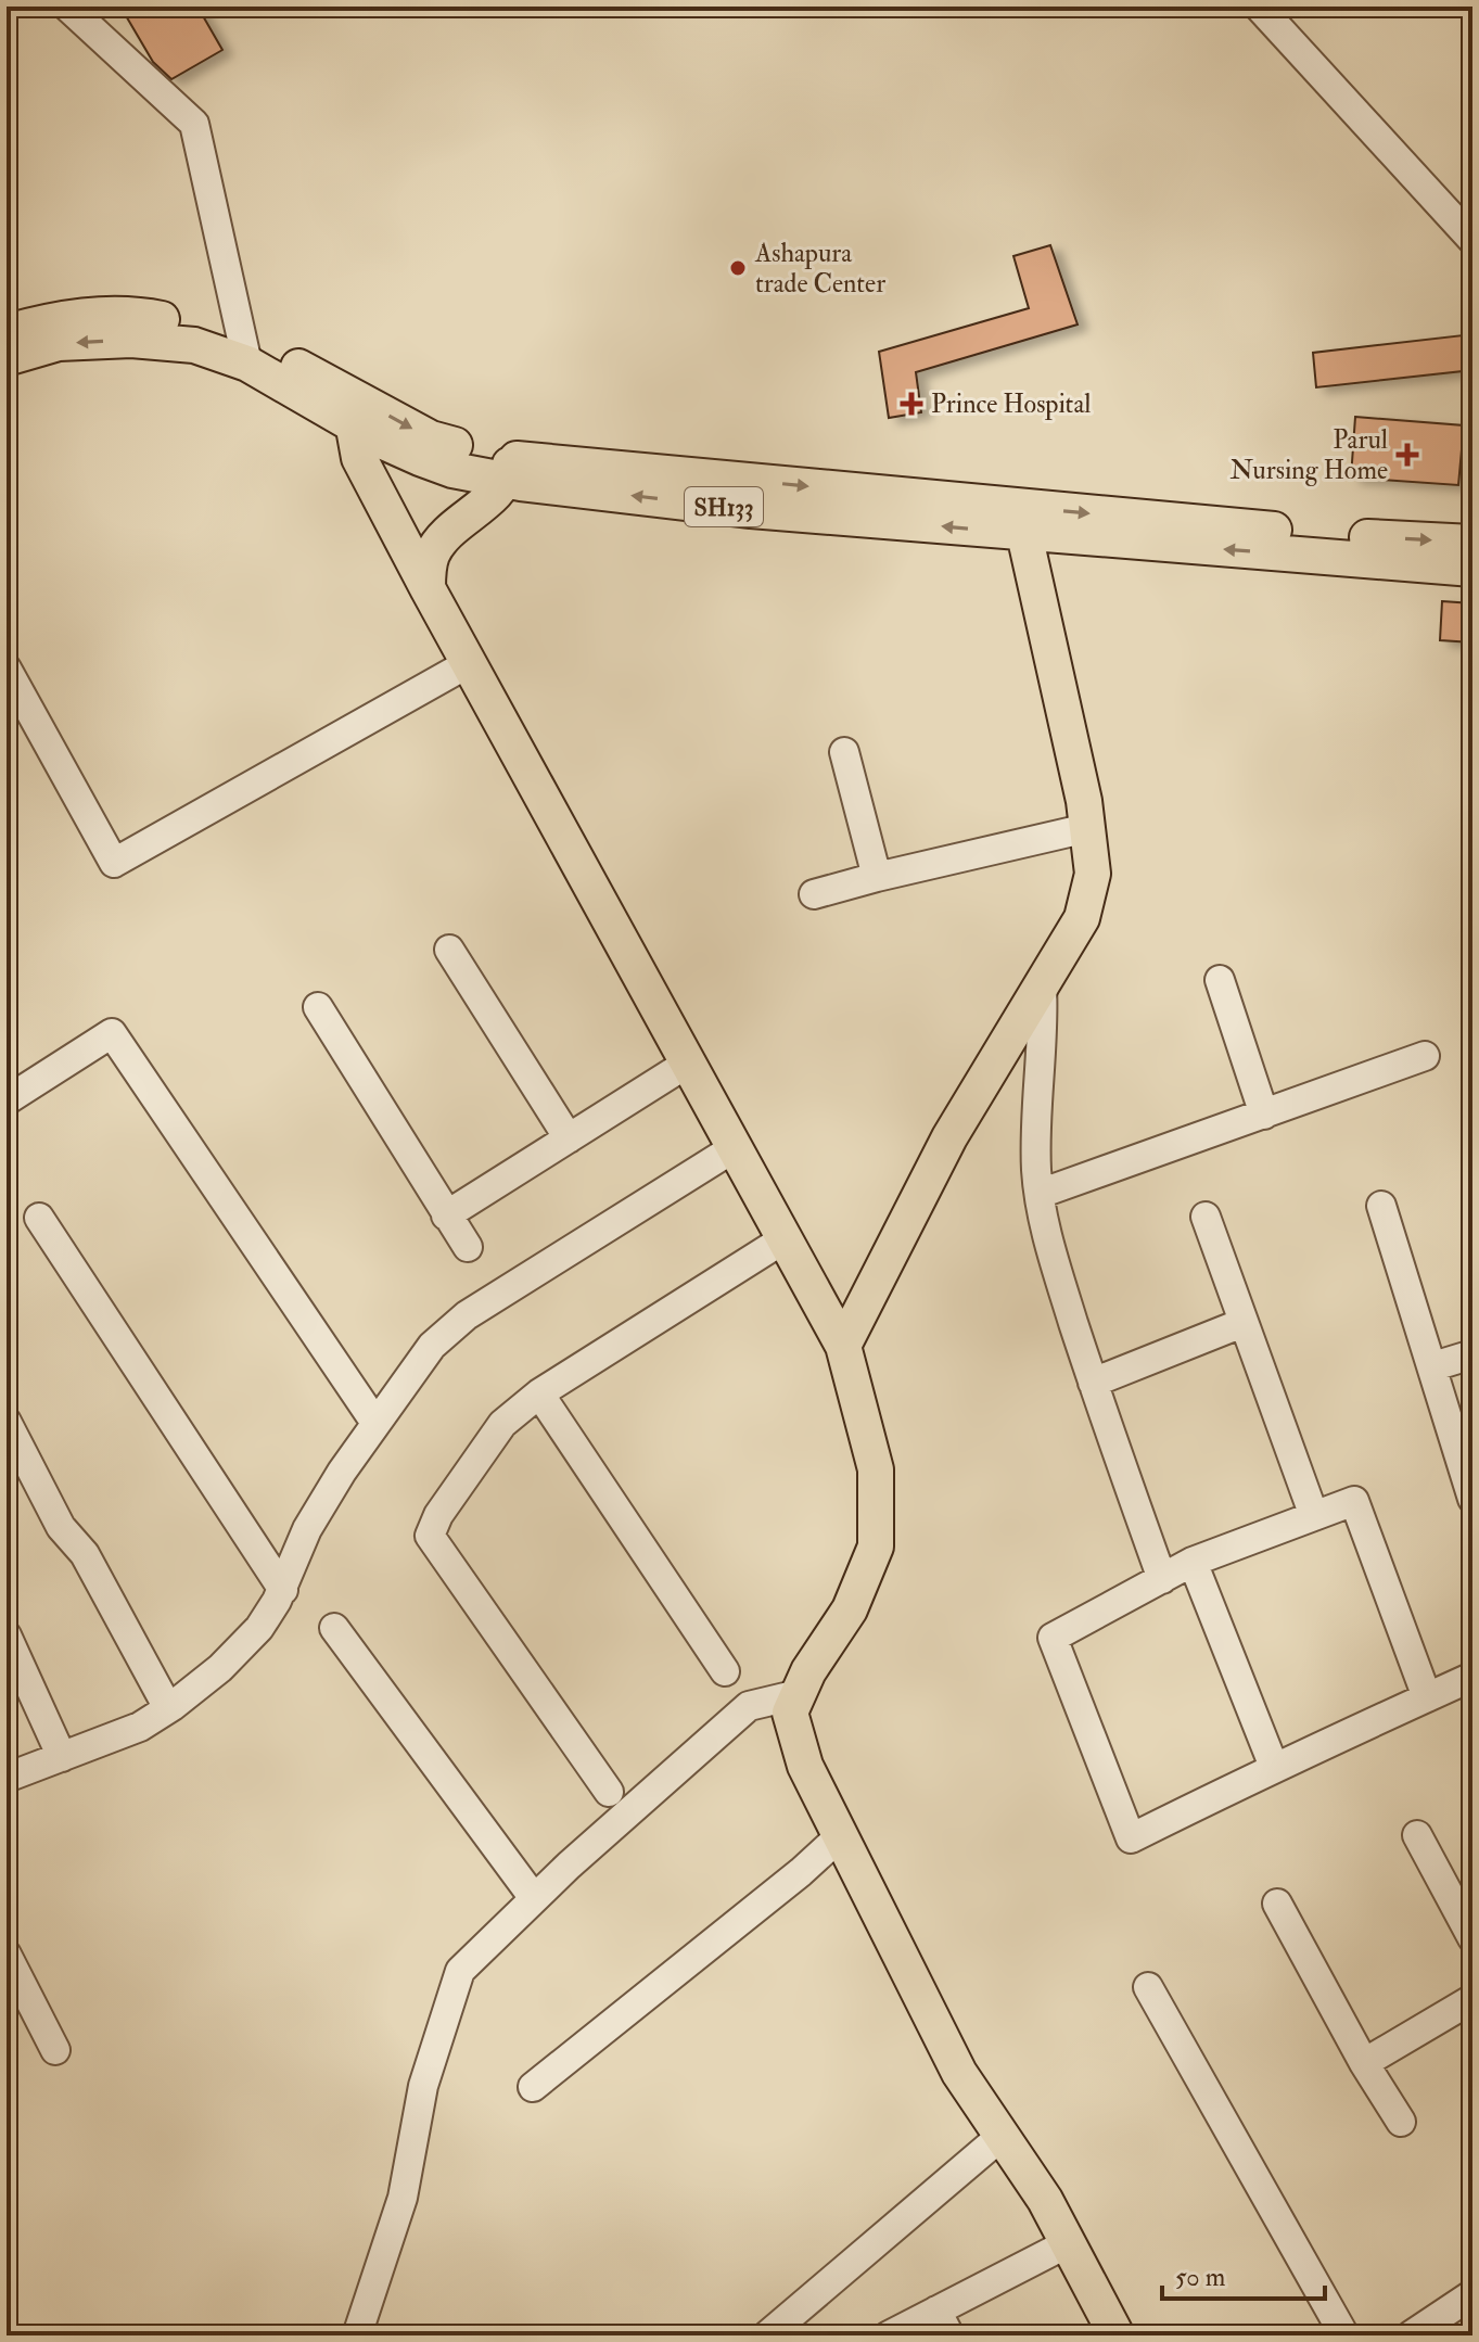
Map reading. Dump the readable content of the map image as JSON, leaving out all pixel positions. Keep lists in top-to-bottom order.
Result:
{
  "streets": {
    "main road": ["SH133"]
  },
  "places": {
    "other": ["Ashapura trade Center"],
    "health": ["Prince Hospital", "Parul Nursing Home"]
  },
  "scale_bar": "50 m"
}
